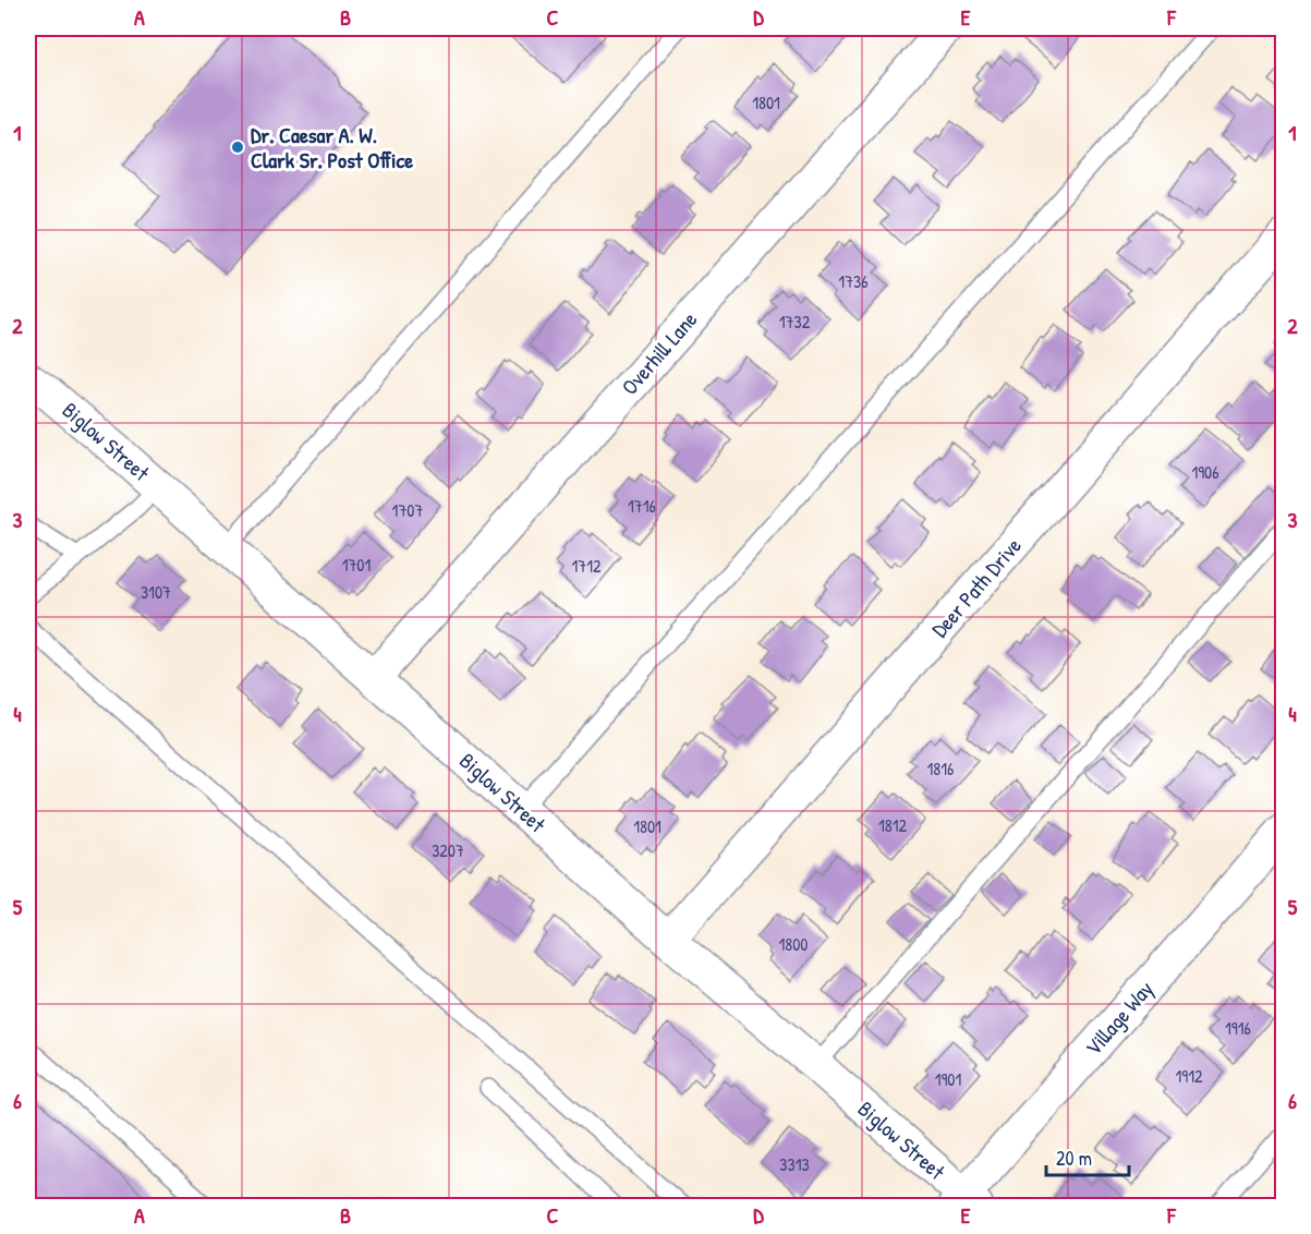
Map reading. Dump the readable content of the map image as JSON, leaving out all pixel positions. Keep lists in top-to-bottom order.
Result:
{
  "streets": {
    "street": [
      "Overhill Lane",
      "Biglow Street",
      "Deer Path Drive",
      "Village Way"
    ]
  },
  "crossings": [
    ["Overhill Lane", "Biglow Street"],
    ["Biglow Street", "Deer Path Drive"],
    ["Biglow Street", "Village Way"]
  ],
  "places": ["Dr. Caesar A. W. Clark Sr. Post Office"],
  "house_numbers": [
    "1801",
    "1736",
    "1732",
    "1906",
    "1716",
    "1707",
    "1701",
    "1712",
    "3107",
    "1816",
    "1812",
    "1801",
    "3207",
    "1800",
    "1916",
    "1912",
    "1901",
    "3313"
  ],
  "scale_bar": "20 m",
  "grid": {
    "columns": [
      "A",
      "B",
      "C",
      "D",
      "E",
      "F"
    ],
    "rows": [
      "1",
      "2",
      "3",
      "4",
      "5",
      "6"
    ]
  }
}
